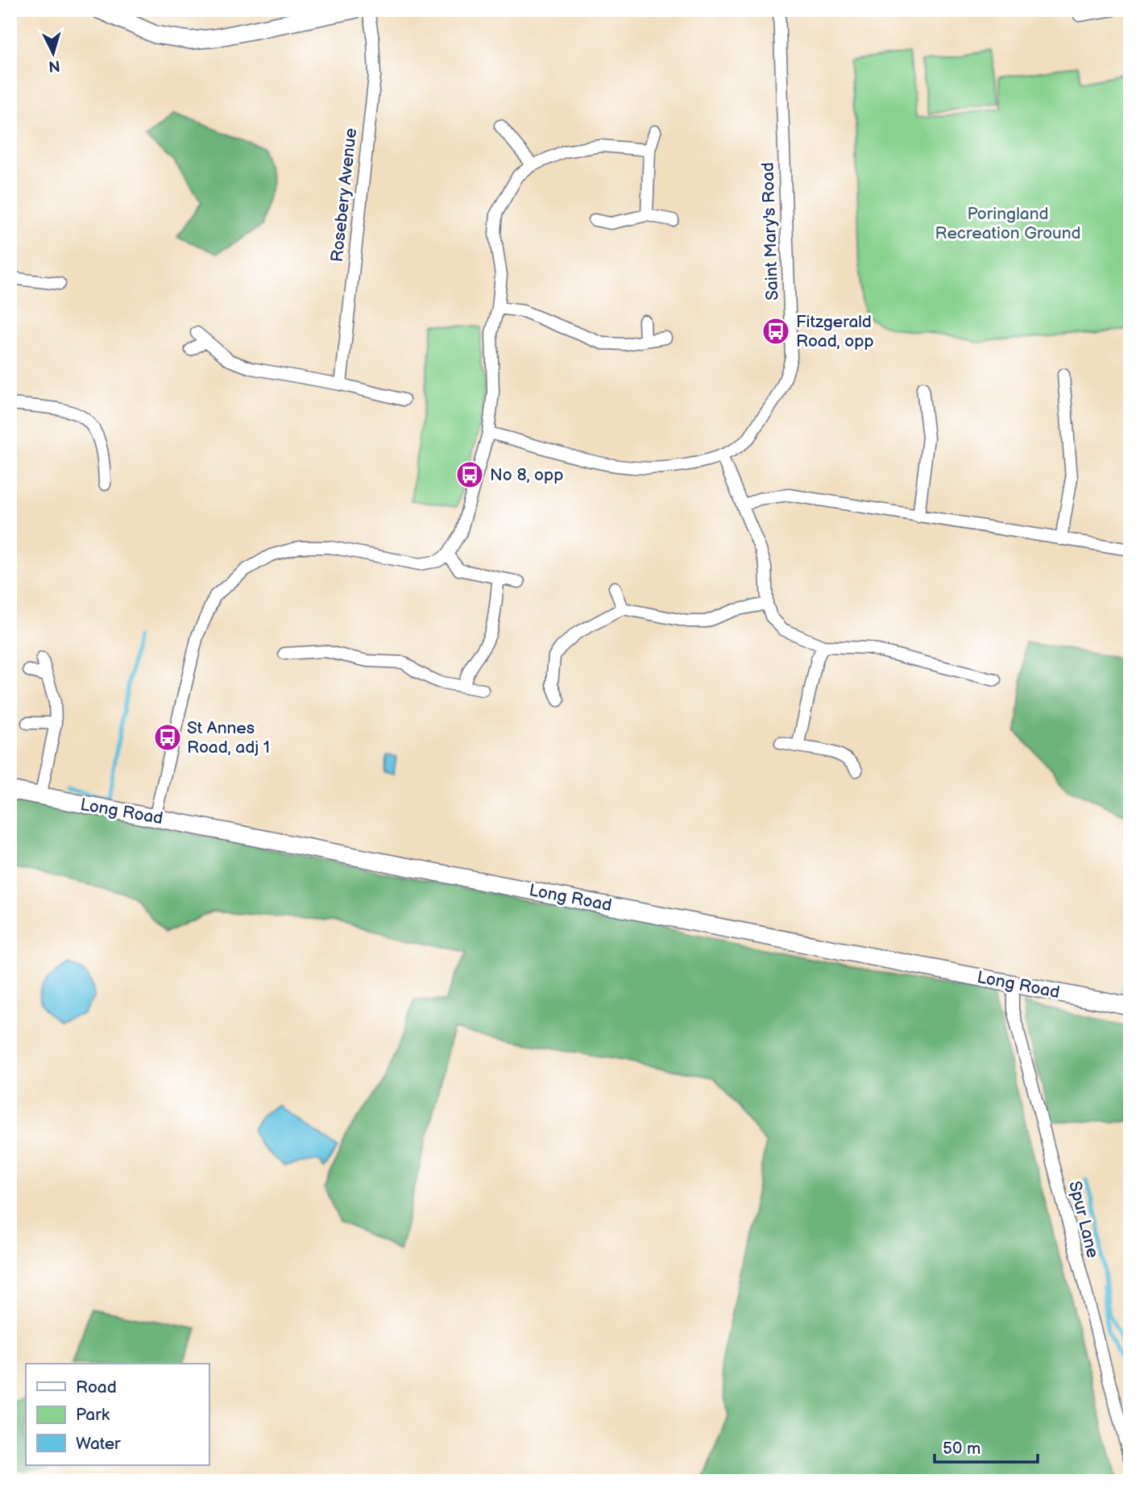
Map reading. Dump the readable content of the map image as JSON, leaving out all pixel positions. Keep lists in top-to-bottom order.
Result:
{
  "streets": {
    "street": [
      "Rosebery Avenue",
      "Saint Mary's Road",
      "Long Road",
      "Spur Lane"
    ]
  },
  "crossings": [
    ["Long Road", "Spur Lane"]
  ],
  "parks": ["Poringland Recreation Ground"],
  "places": {
    "bus stop": ["Fitzgerald Road, opp", "No 8, opp", "St Annes Road, adj 1"]
  },
  "legend": ["Road", "Park", "Water"],
  "scale_bar": "50 m",
  "north": "bottom"
}
